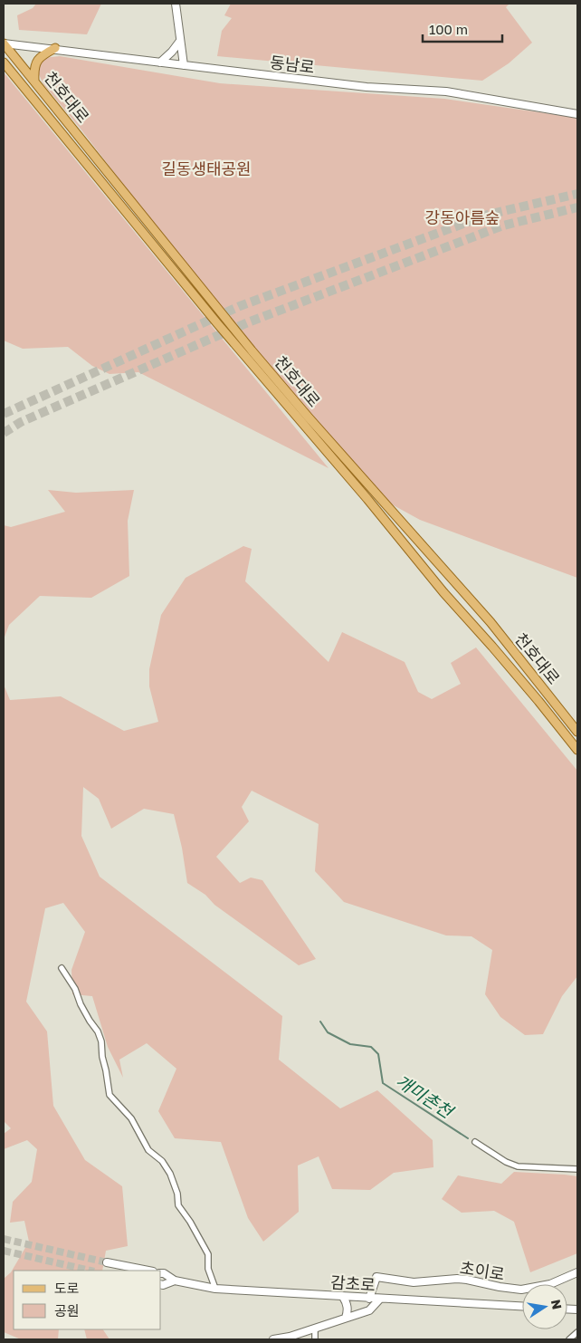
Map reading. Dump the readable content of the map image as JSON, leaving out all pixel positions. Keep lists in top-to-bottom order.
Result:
{
  "streets": {
    "main road": [
      "동남로",
      "천호대로",
      "초이로",
      "감초로"
    ]
  },
  "crossings": [
    ["동남로", "천호대로"],
    ["초이로", "감초로"]
  ],
  "water": ["개미촌천"],
  "parks": ["길동생태공원", "강동아름숲"],
  "legend": ["도로", "공원"],
  "scale_bar": "100 m",
  "north": "right"
}
